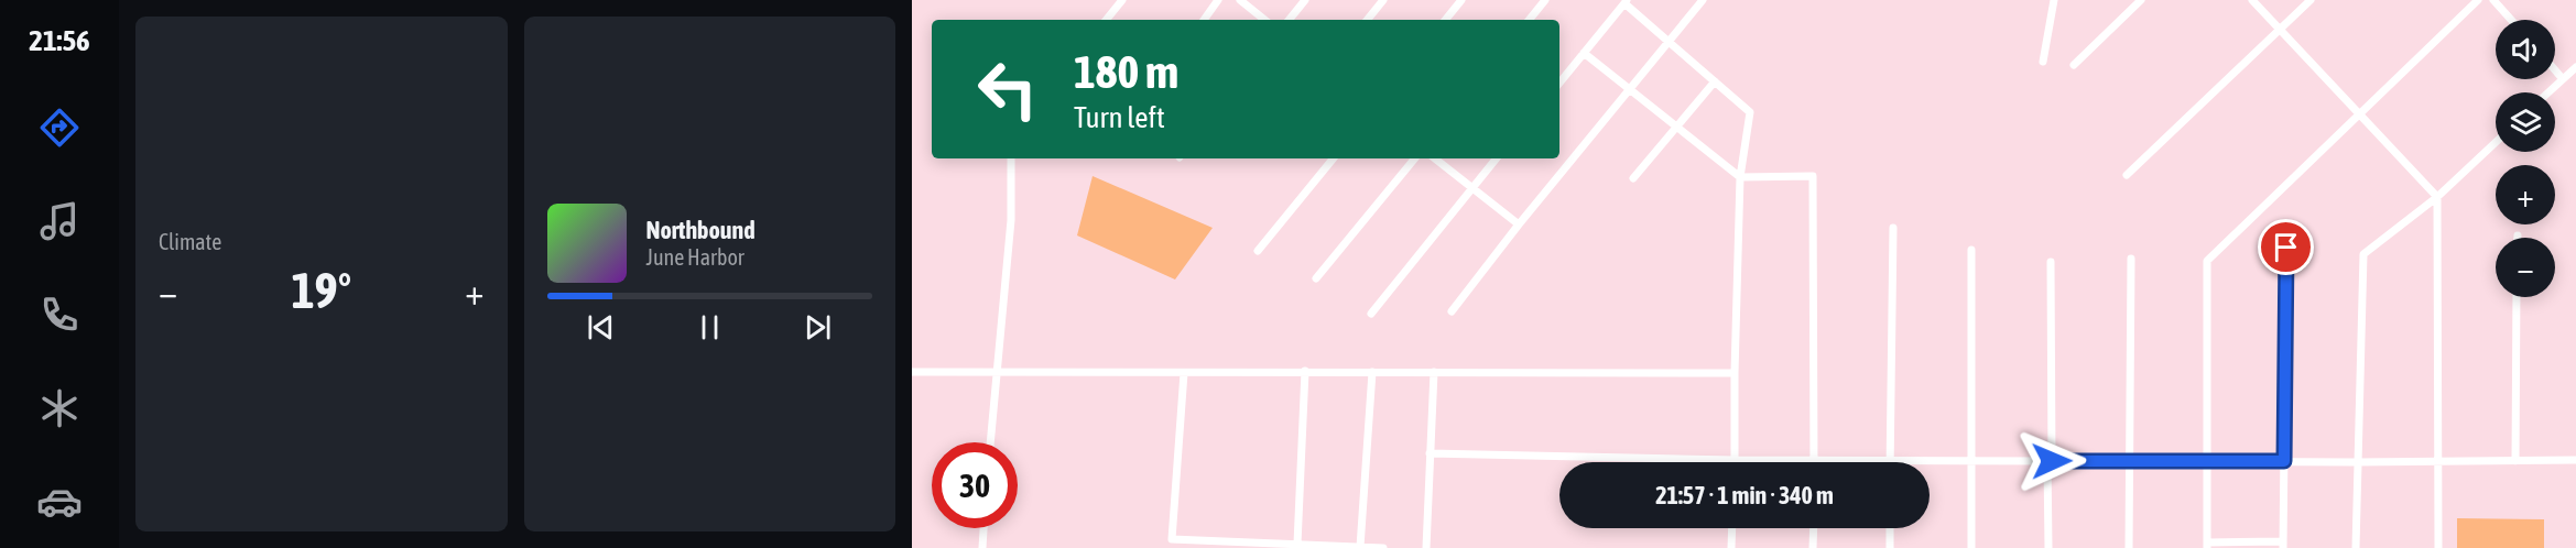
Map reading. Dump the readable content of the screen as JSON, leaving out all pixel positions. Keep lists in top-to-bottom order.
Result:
{
  "page": {
    "tabs": "21:56",
    "tile": "Climate",
    "map_buttons": ["+", "−"],
    "turn": ["180 m", "Turn left"],
    "song": ["Northbound", "June Harbor"],
    "heat": ["−", "19°", "+"],
    "limit": "30",
    "trip": "21:57 · 1 min · 340 m"
  }
}
